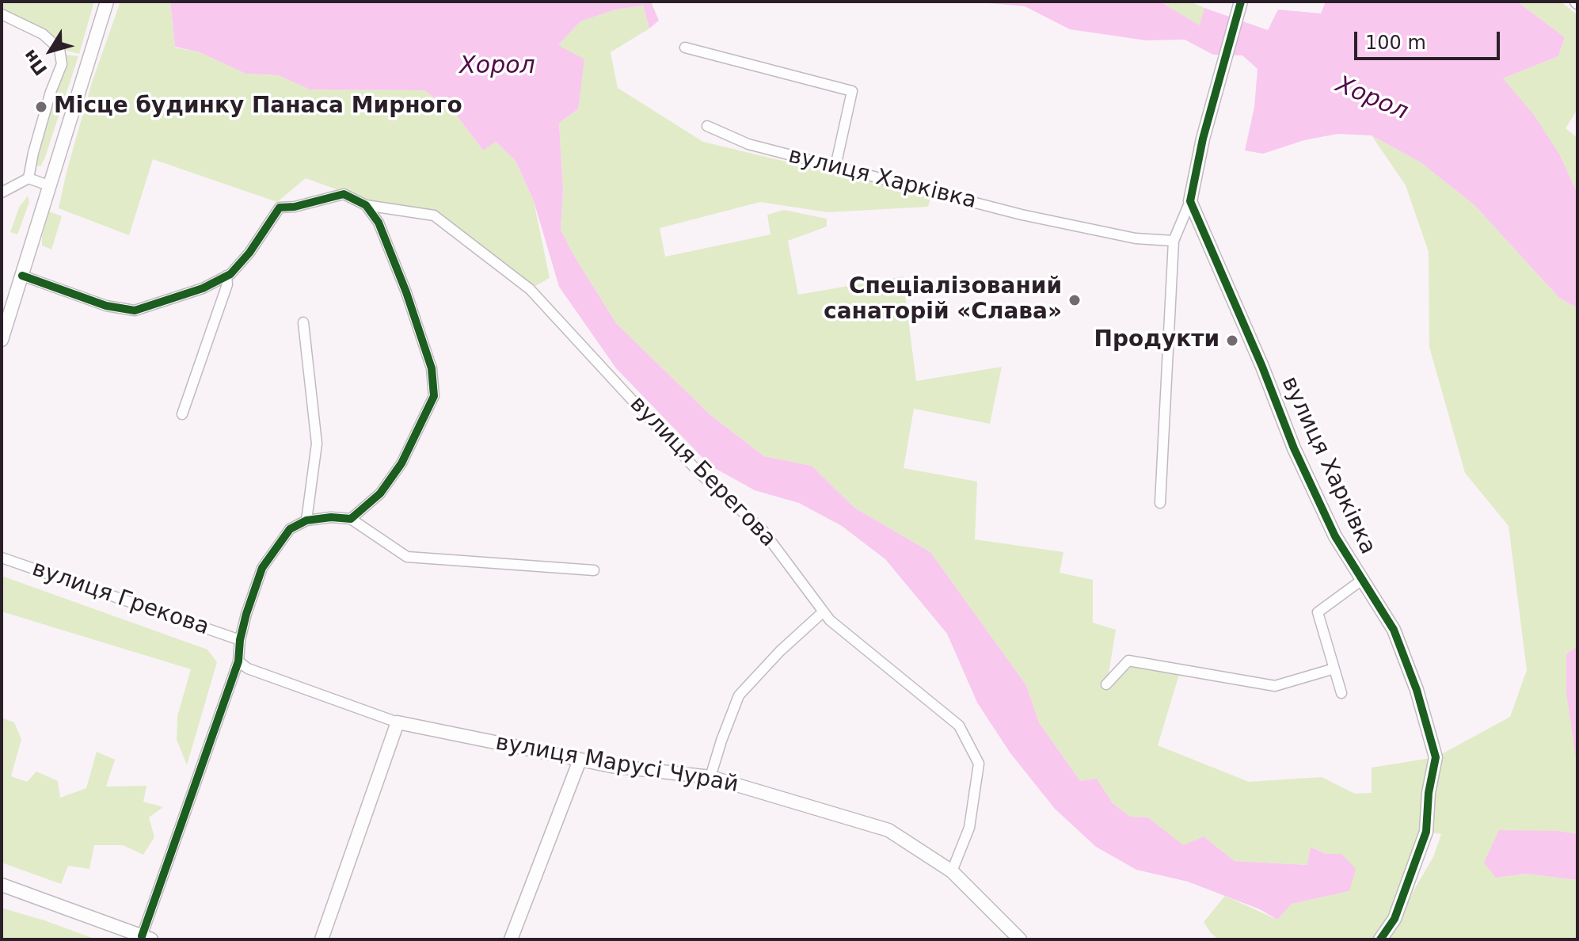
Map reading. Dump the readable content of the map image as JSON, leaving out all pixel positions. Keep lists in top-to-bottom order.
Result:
{
  "streets": {
    "street": [
      "вулиця Харківка",
      "вулиця Берегова",
      "вулиця Грекова",
      "вулиця Марусі Чурай"
    ]
  },
  "crossings": [
    ["вулиця Берегова", "вулиця Марусі Чурай"]
  ],
  "water": ["Хорол"],
  "places": ["Місце будинку Панаса Мирного", "Спеціалізований санаторій «Слава»", "Продукти"],
  "scale_bar": "100 m",
  "north": "bottom left"
}
